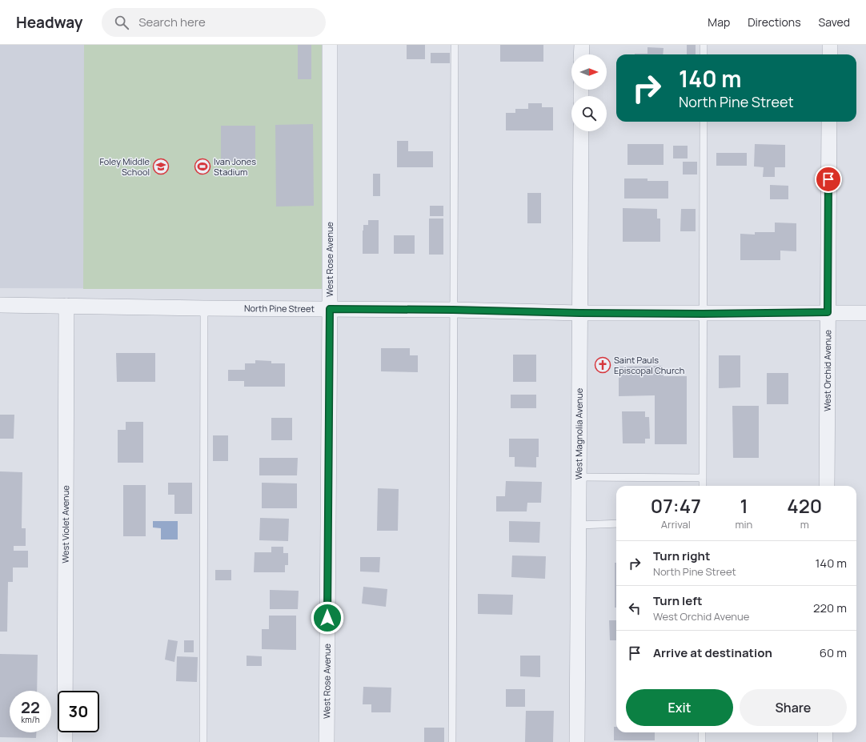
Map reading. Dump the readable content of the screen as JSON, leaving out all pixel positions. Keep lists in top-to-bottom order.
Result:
{
  "streets": {
    "street": [
      "West Rose Avenue",
      "North Pine Street",
      "West Orchid Avenue",
      "West Magnolia Avenue",
      "West Violet Avenue"
    ]
  },
  "crossings": [
    ["West Rose Avenue", "North Pine Street"],
    ["North Pine Street", "West Orchid Avenue"],
    ["North Pine Street", "West Magnolia Avenue"],
    ["North Pine Street", "West Violet Avenue"]
  ],
  "places": {
    "school or university": ["Foley Middle School"],
    "sports": ["Ivan Jones Stadium"],
    "church": ["Saint Pauls Episcopal Church"]
  },
  "north": "right",
  "page": {
    "header": "Headway",
    "search": "Search here",
    "nav": ["Map", "Directions", "Saved"],
    "turn": ["140 m", "North Pine Street"],
    "eta": [
      "07:47",
      "Arrival",
      "1",
      "min",
      "420",
      "m"
    ],
    "list": [
      {
        "name": "Turn right",
        "note": "North Pine Street",
        "value": "140 m"
      },
      {
        "name": "Turn left",
        "note": "West Orchid Avenue",
        "value": "220 m"
      },
      {
        "name": "Arrive at destination",
        "value": "60 m"
      }
    ],
    "buttons": ["Exit", "Share"],
    "speed": "22 km/h",
    "limit": "30"
  }
}
